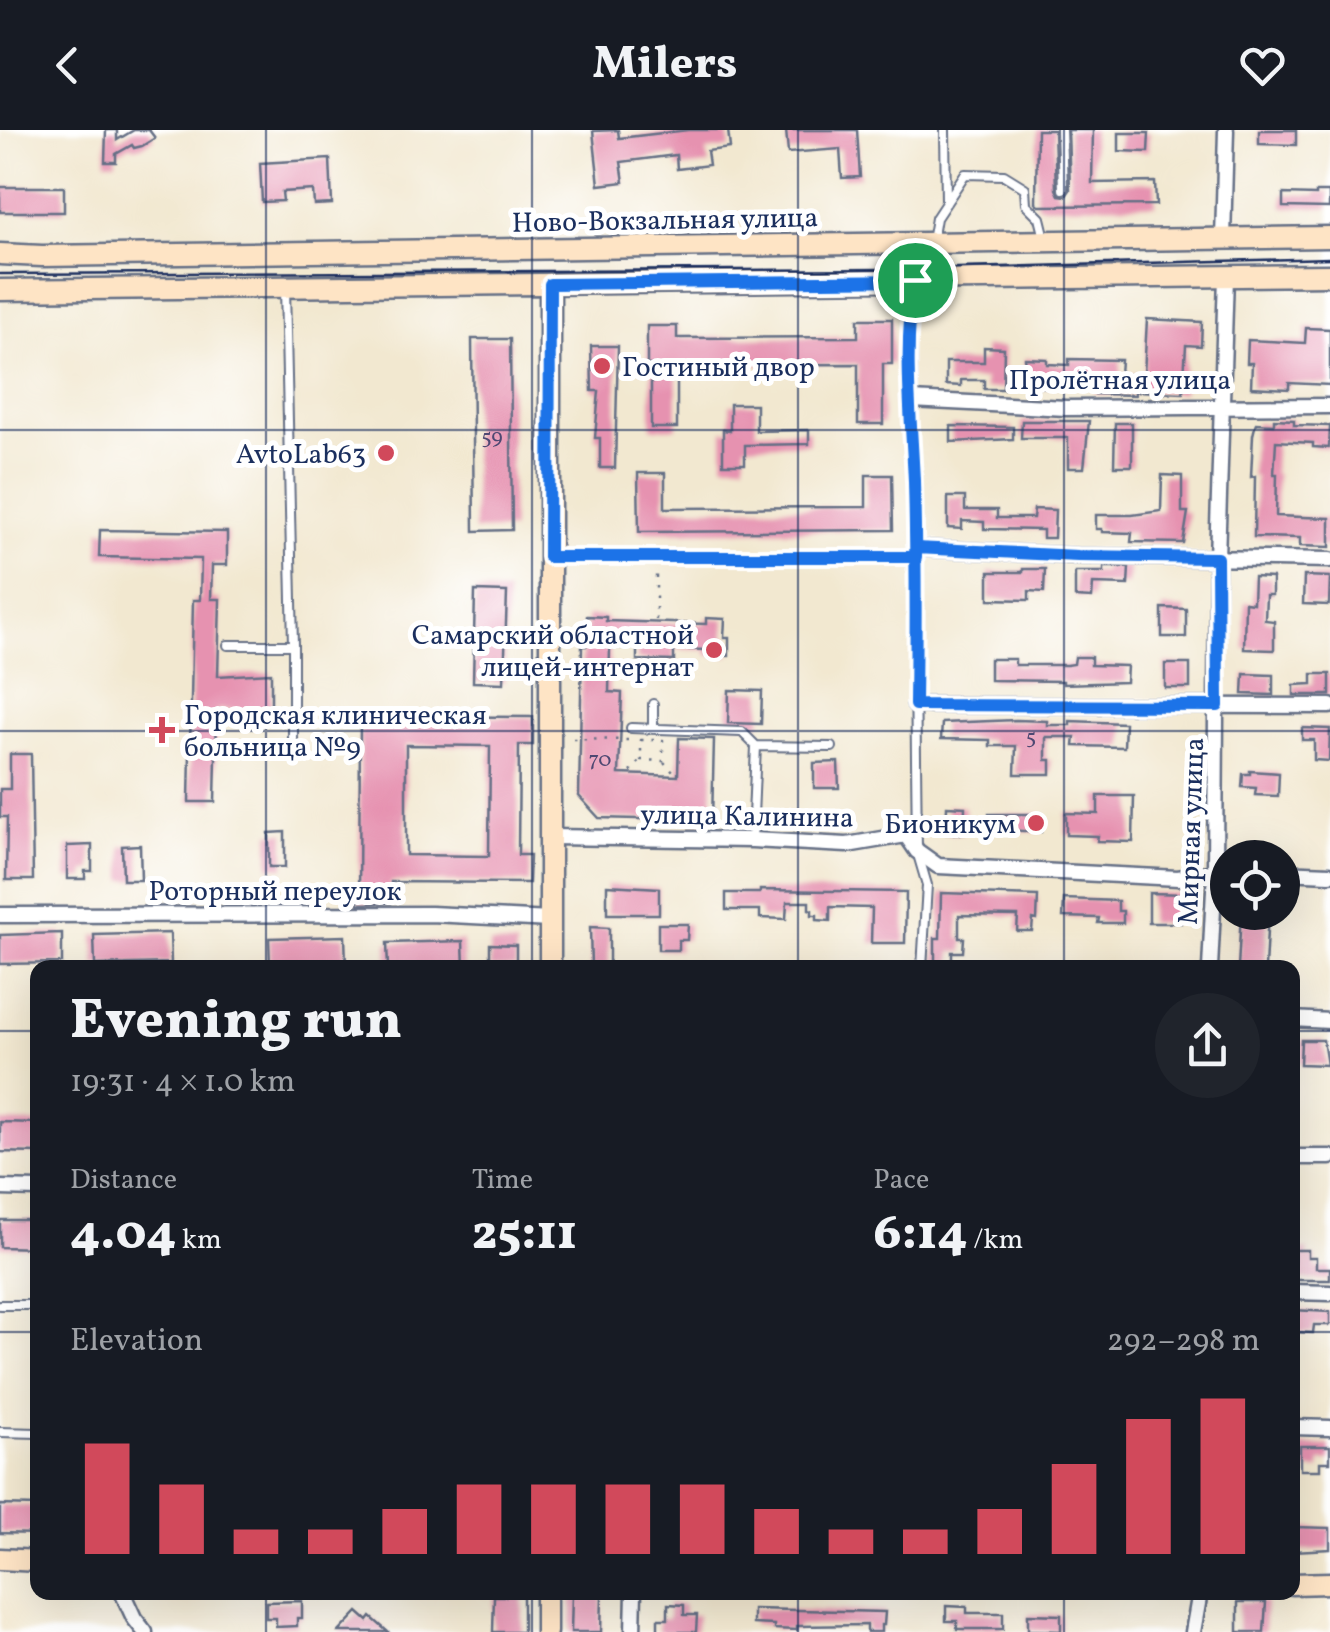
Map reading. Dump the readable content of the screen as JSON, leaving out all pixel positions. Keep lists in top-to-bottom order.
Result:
{
  "streets": {
    "main road": ["Ново-Вокзальная улица"],
    "street": [
      "Пролётная улица",
      "улица Калинина",
      "Мирная улица",
      "Роторный переулок"
    ]
  },
  "crossings": [
    ["Пролётная улица", "Мирная улица"]
  ],
  "places": {
    "other": [
      "Гостиный двор",
      "AvtoLab63",
      "Самарский областной лицей-интернат",
      "Бионикум"
    ],
    "health": ["Городская клиническая больница №9"]
  },
  "house_numbers": ["59", "5", "70"],
  "page": {
    "header": "Milers",
    "heading": ["Evening run", "19:31 · 4 × 1.0 km"],
    "stats": [
      ["Distance", "4.04 km"],
      ["Time", "25:11"],
      ["Pace", "6:14 /km"]
    ],
    "chart": ["Elevation", "292–298 m"]
  }
}
